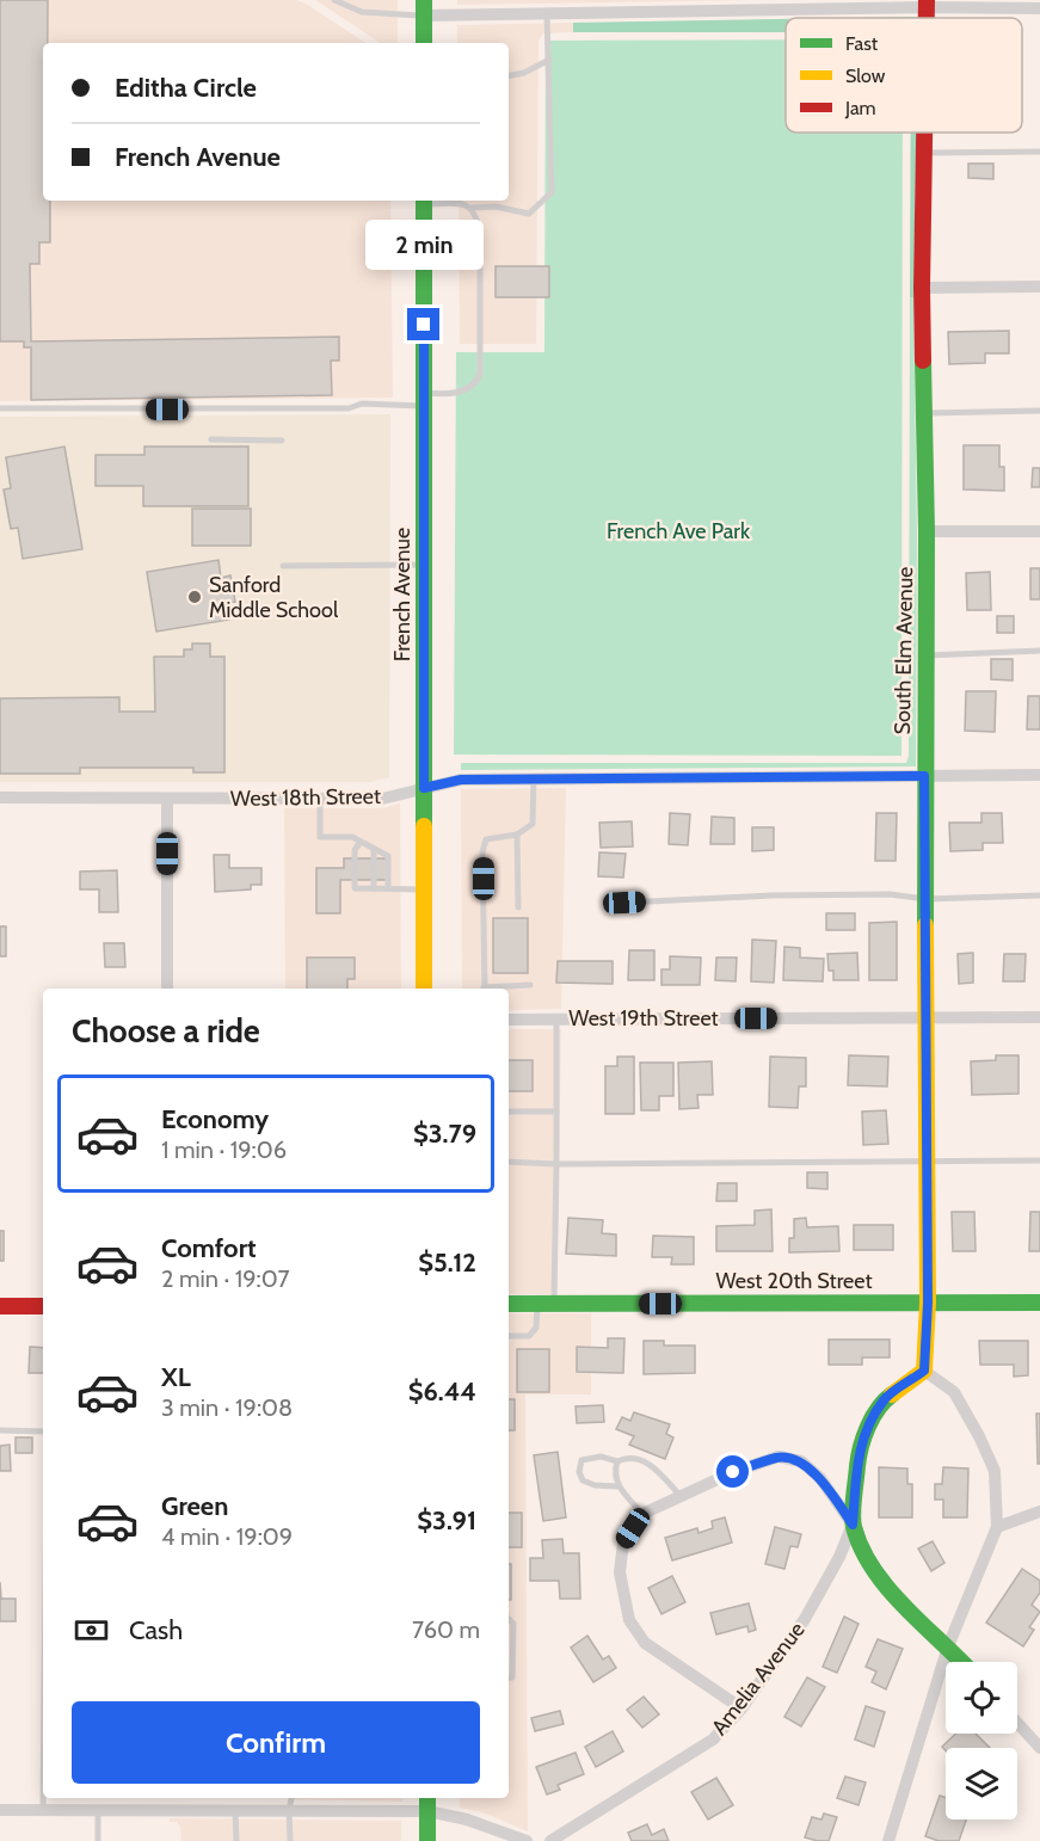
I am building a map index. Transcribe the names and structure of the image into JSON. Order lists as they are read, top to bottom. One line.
{"streets":{"street":["French Avenue","South Elm Avenue","West 18th Street","West 19th Street","West 20th Street","Amelia Avenue"]},"crossings":[["French Avenue","West 18th Street"],["South Elm Avenue","West 18th Street"],["South Elm Avenue","West 19th Street"],["South Elm Avenue","West 20th Street"]],"parks":["French Ave Park"],"places":["Sanford Middle School"],"legend":["Fast","Slow","Jam"],"page":{"banner":["Editha Circle","French Avenue"],"bubble":"2 min","heading":"Choose a ride","list":[{"name":"Economy","note":"1 min · 19:06","value":"$3.79"},{"name":"Comfort","note":"2 min · 19:07","value":"$5.12"},{"name":"XL","note":"3 min · 19:08","value":"$6.44"},{"name":"Green","note":"4 min · 19:09","value":"$3.91"}],"pay":["Cash","760 m"],"buttons":"Confirm"}}
